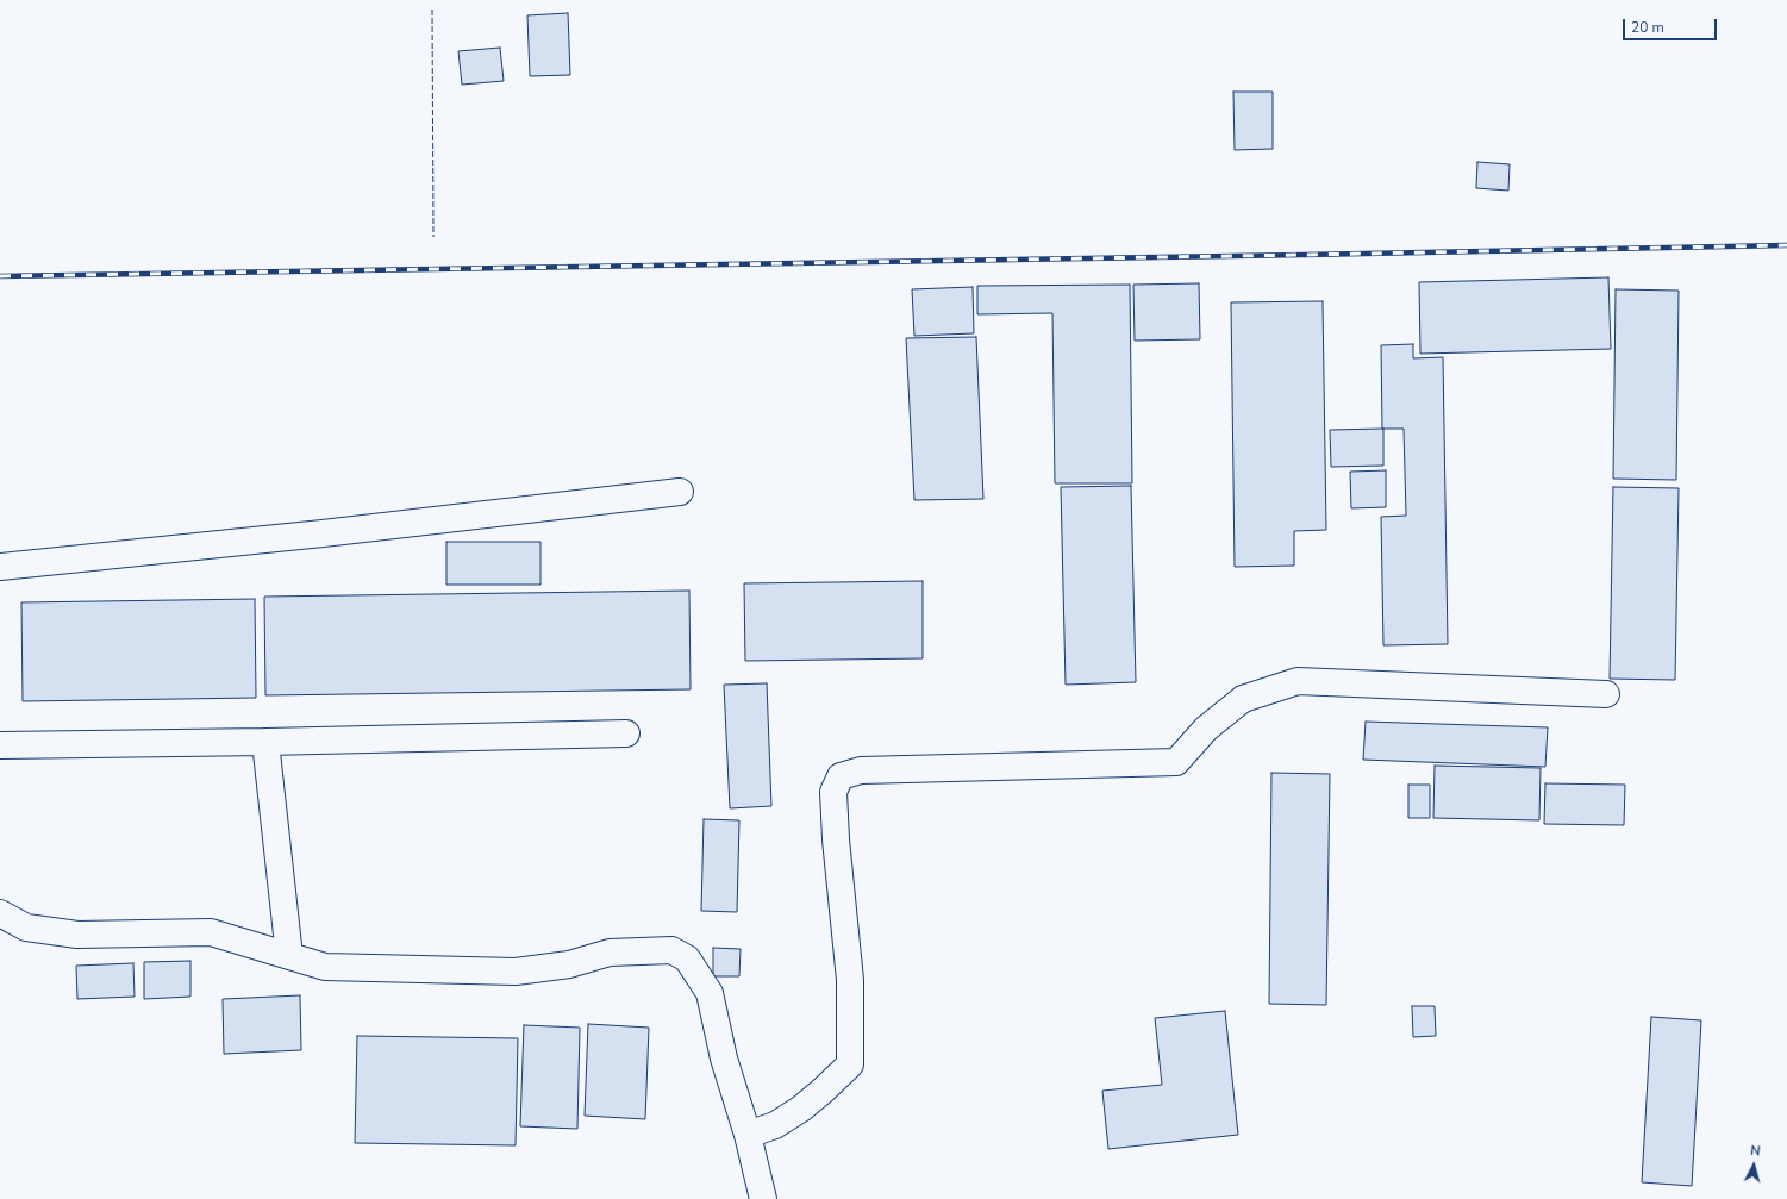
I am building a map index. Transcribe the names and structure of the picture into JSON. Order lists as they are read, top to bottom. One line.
{"scale_bar":"20 m","north":"top"}
